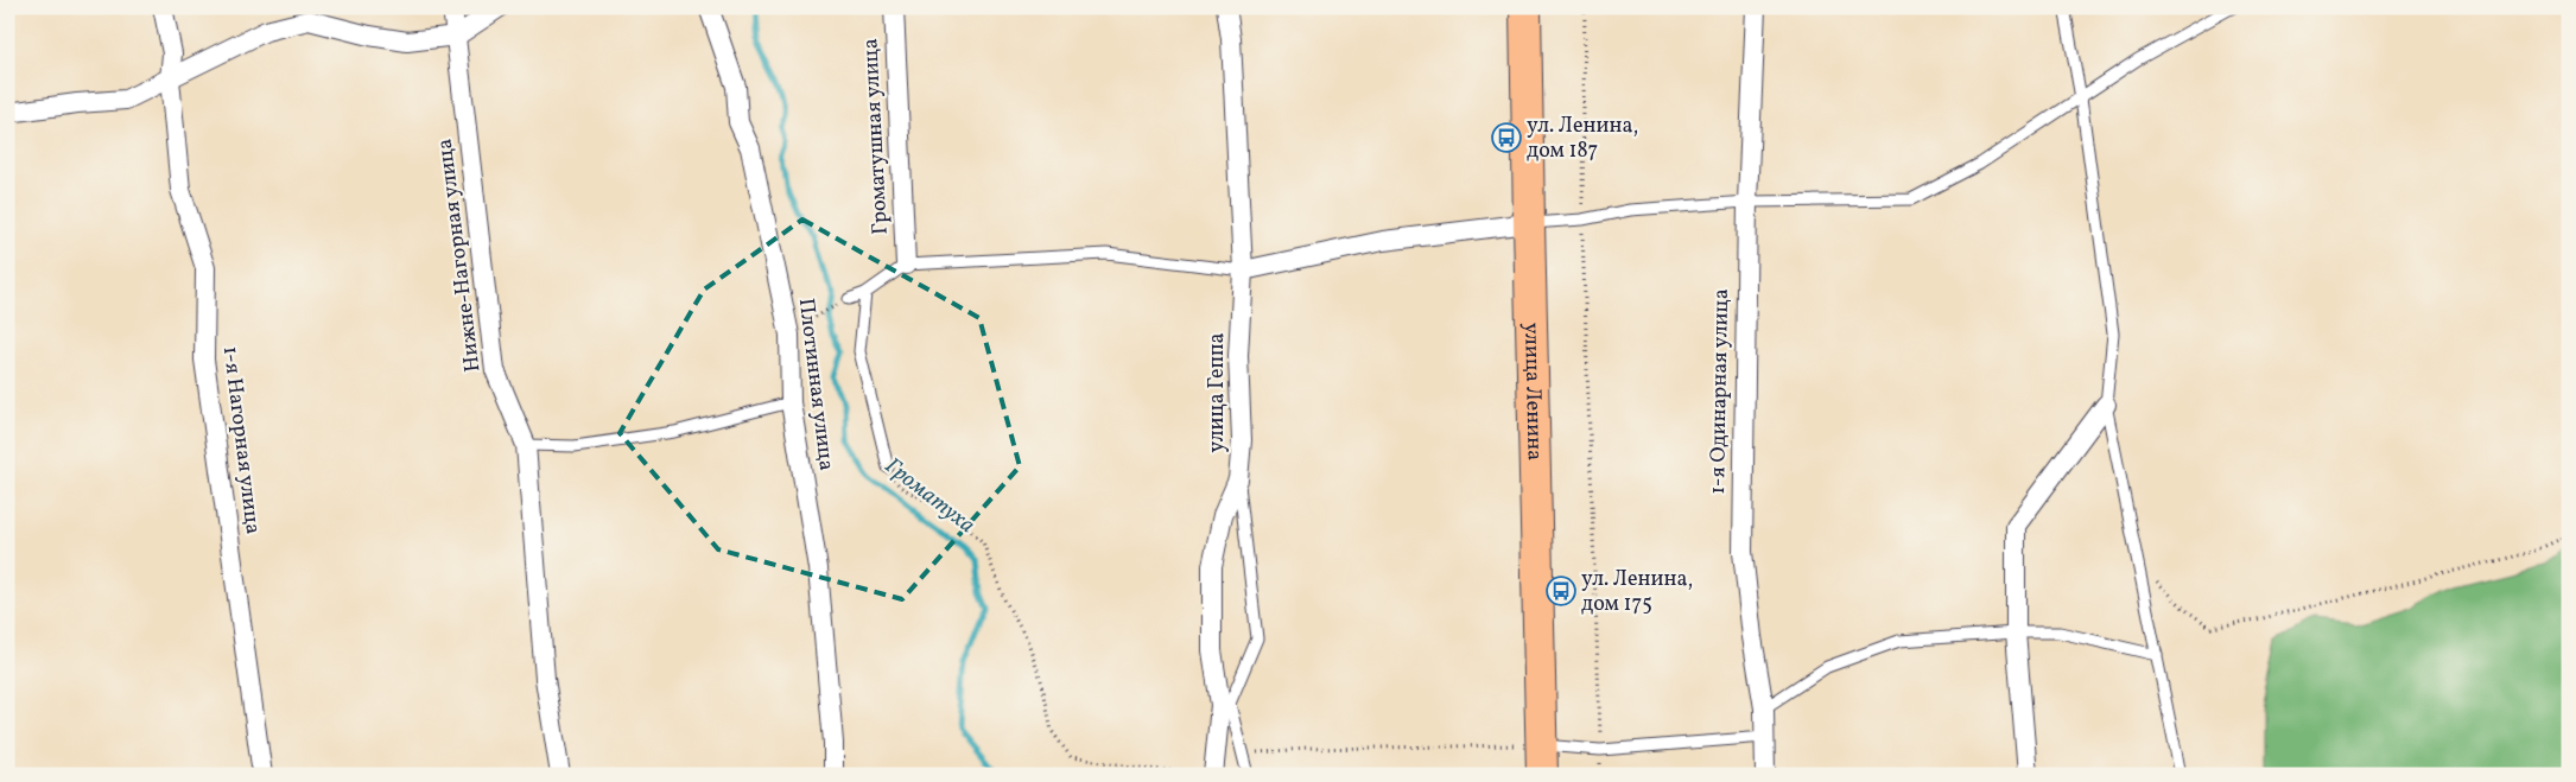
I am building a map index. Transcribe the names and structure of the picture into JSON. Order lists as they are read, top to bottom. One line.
{"streets":{"main road":["улица Ленина"],"street":["Громатушная улица","Нижне-Нагорная улица","Плотинная улица","1-я Одинарная улица","улица Геппа","1-я Нагорная улица"]},"water":["Громатуха"],"places":{"bus stop":["ул. Ленина, дом 187","ул. Ленина, дом 175"]}}
